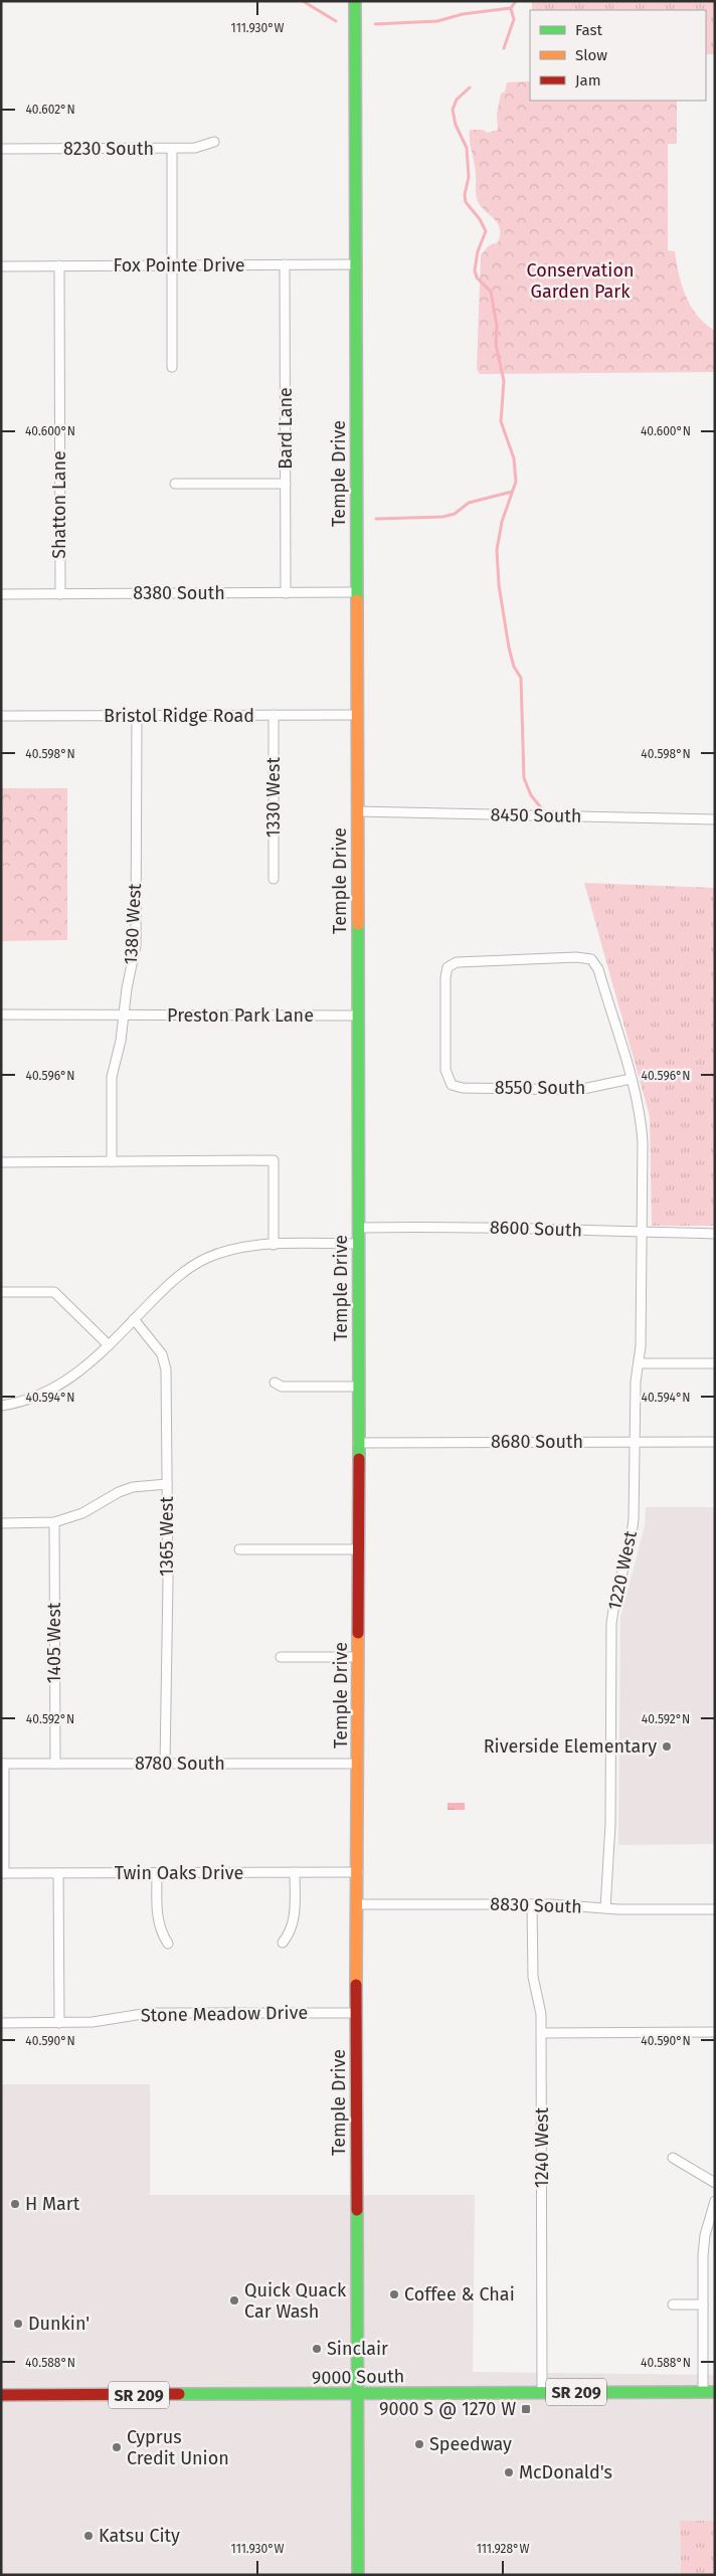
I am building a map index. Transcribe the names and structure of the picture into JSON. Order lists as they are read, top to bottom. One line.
{"streets":{"street":["8230 South","Fox Pointe Drive","Bard Lane","Temple Drive","Shatton Lane","8380 South","Bristol Ridge Road","1330 West","8450 South","1380 West","Preston Park Lane","8550 South","8600 South","8680 South","1365 West","1220 West","1405 West","8780 South","Twin Oaks Drive","8830 South","Stone Meadow Drive","1240 West","9000 South","SR 209"]},"crossings":[["Fox Pointe Drive","Bard Lane"],["Fox Pointe Drive","Temple Drive"],["Fox Pointe Drive","Shatton Lane"],["Bard Lane","8380 South"],["Temple Drive","8380 South"],["Temple Drive","Bristol Ridge Road"],["Temple Drive","8450 South"],["Temple Drive","Preston Park Lane"],["Temple Drive","8600 South"],["Temple Drive","8680 South"],["Temple Drive","8780 South"],["Temple Drive","Twin Oaks Drive"],["Temple Drive","8830 South"],["Temple Drive","Stone Meadow Drive"],["Temple Drive","9000 South"],["Shatton Lane","8380 South"],["Bristol Ridge Road","1330 West"],["Bristol Ridge Road","1380 West"],["1380 West","Preston Park Lane"],["8550 South","1220 West"],["8600 South","1220 West"],["8680 South","1220 West"],["1365 West","8780 South"],["1220 West","8830 South"],["1405 West","8780 South"],["8830 South","1240 West"],["1240 West","9000 South"]],"parks":["Conservation Garden Park"],"places":{"other":["Riverside Elementary","H Mart","Coffee & Chai","Quick Quack Car Wash","Dunkin'","Sinclair","Speedway","Cyprus Credit Union","McDonald's","Katsu City"],"transit":["9000 S @ 1270 W"]},"legend":["Fast","Slow","Jam"],"coordinates":["111.930°W","40.602°N","40.600°N","40.598°N","40.596°N","40.594°N","40.592°N","40.590°N","40.588°N","111.928°W"]}
